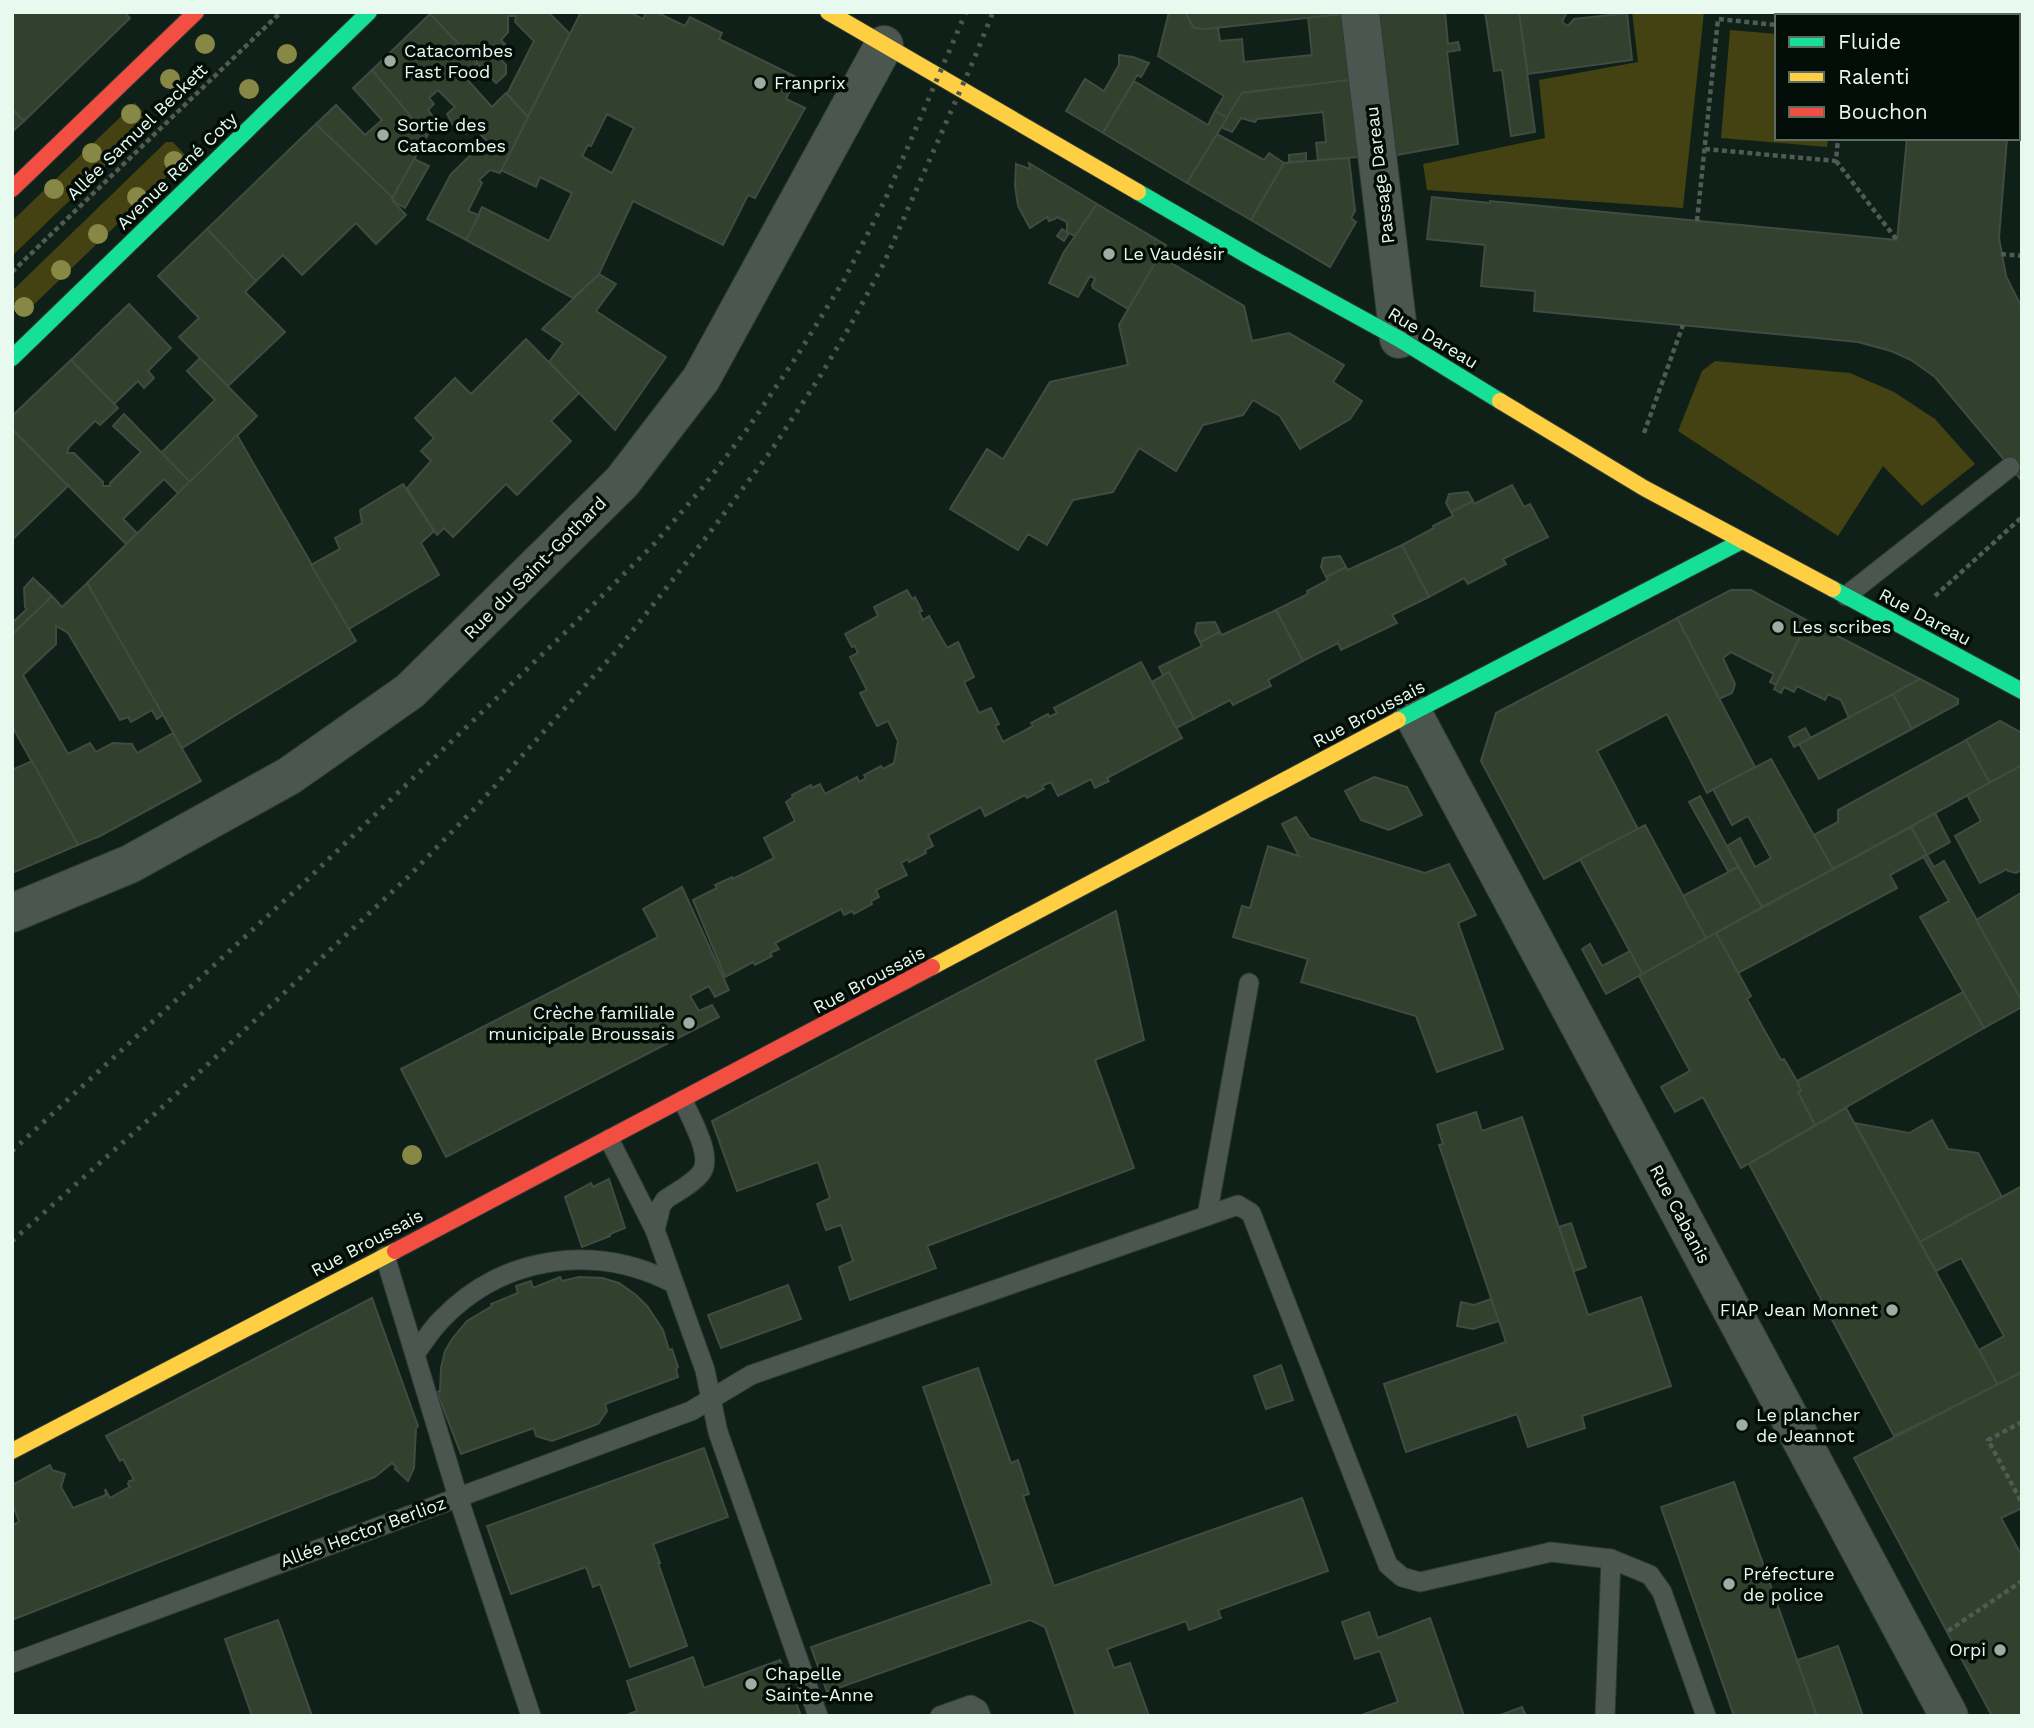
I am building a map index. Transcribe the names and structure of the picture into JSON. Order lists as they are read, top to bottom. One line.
{"streets":{"street":["Avenue René Coty","Passage Dareau","Rue Dareau","Rue du Saint-Gothard","Rue Broussais","Rue Cabanis"],"lane":["Allée Hector Berlioz"],"path":["Allée Samuel Beckett"]},"crossings":[["Passage Dareau","Rue Dareau"],["Rue Dareau","Rue du Saint-Gothard"],["Rue Dareau","Rue Broussais"],["Rue Broussais","Rue Cabanis"]],"places":["Catacombes Fast Food","Franprix","Sortie des Catacombes","Le Vaudésir","Les scribes","Crèche familiale municipale Broussais","FIAP Jean Monnet","Le plancher de Jeannot","Préfecture de police","Orpi","Chapelle Sainte-Anne"],"legend":["Fluide","Ralenti","Bouchon"]}
